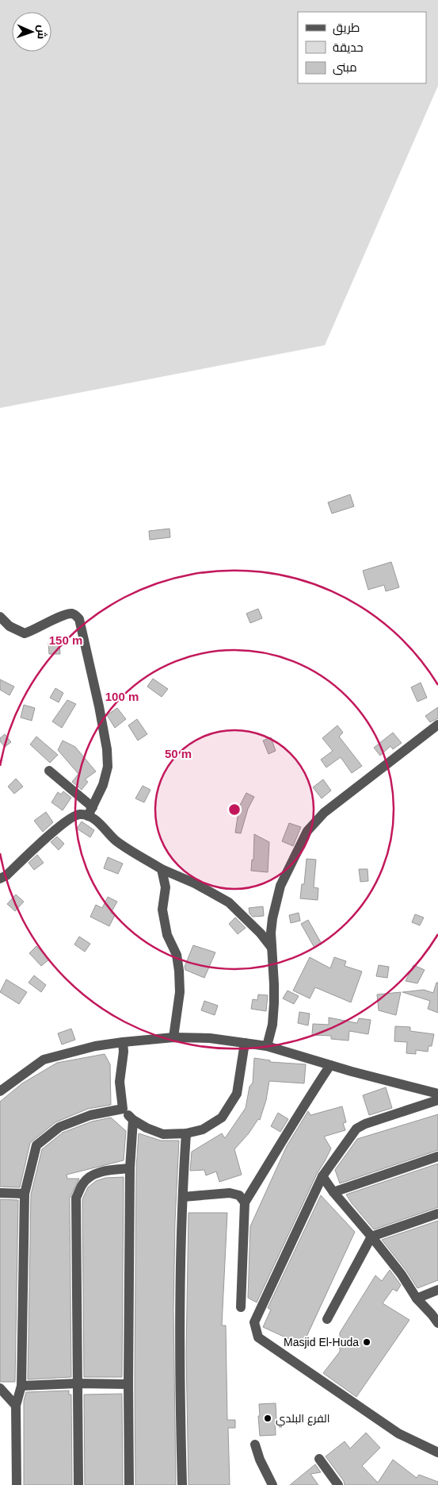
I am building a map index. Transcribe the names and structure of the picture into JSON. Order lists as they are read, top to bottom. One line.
{"places":["Masjid El-Huda","الفرع البلدي"],"legend":["طريق","حديقة","مبنى"],"north":"right","rings":["150 m","100 m","50 m"]}
